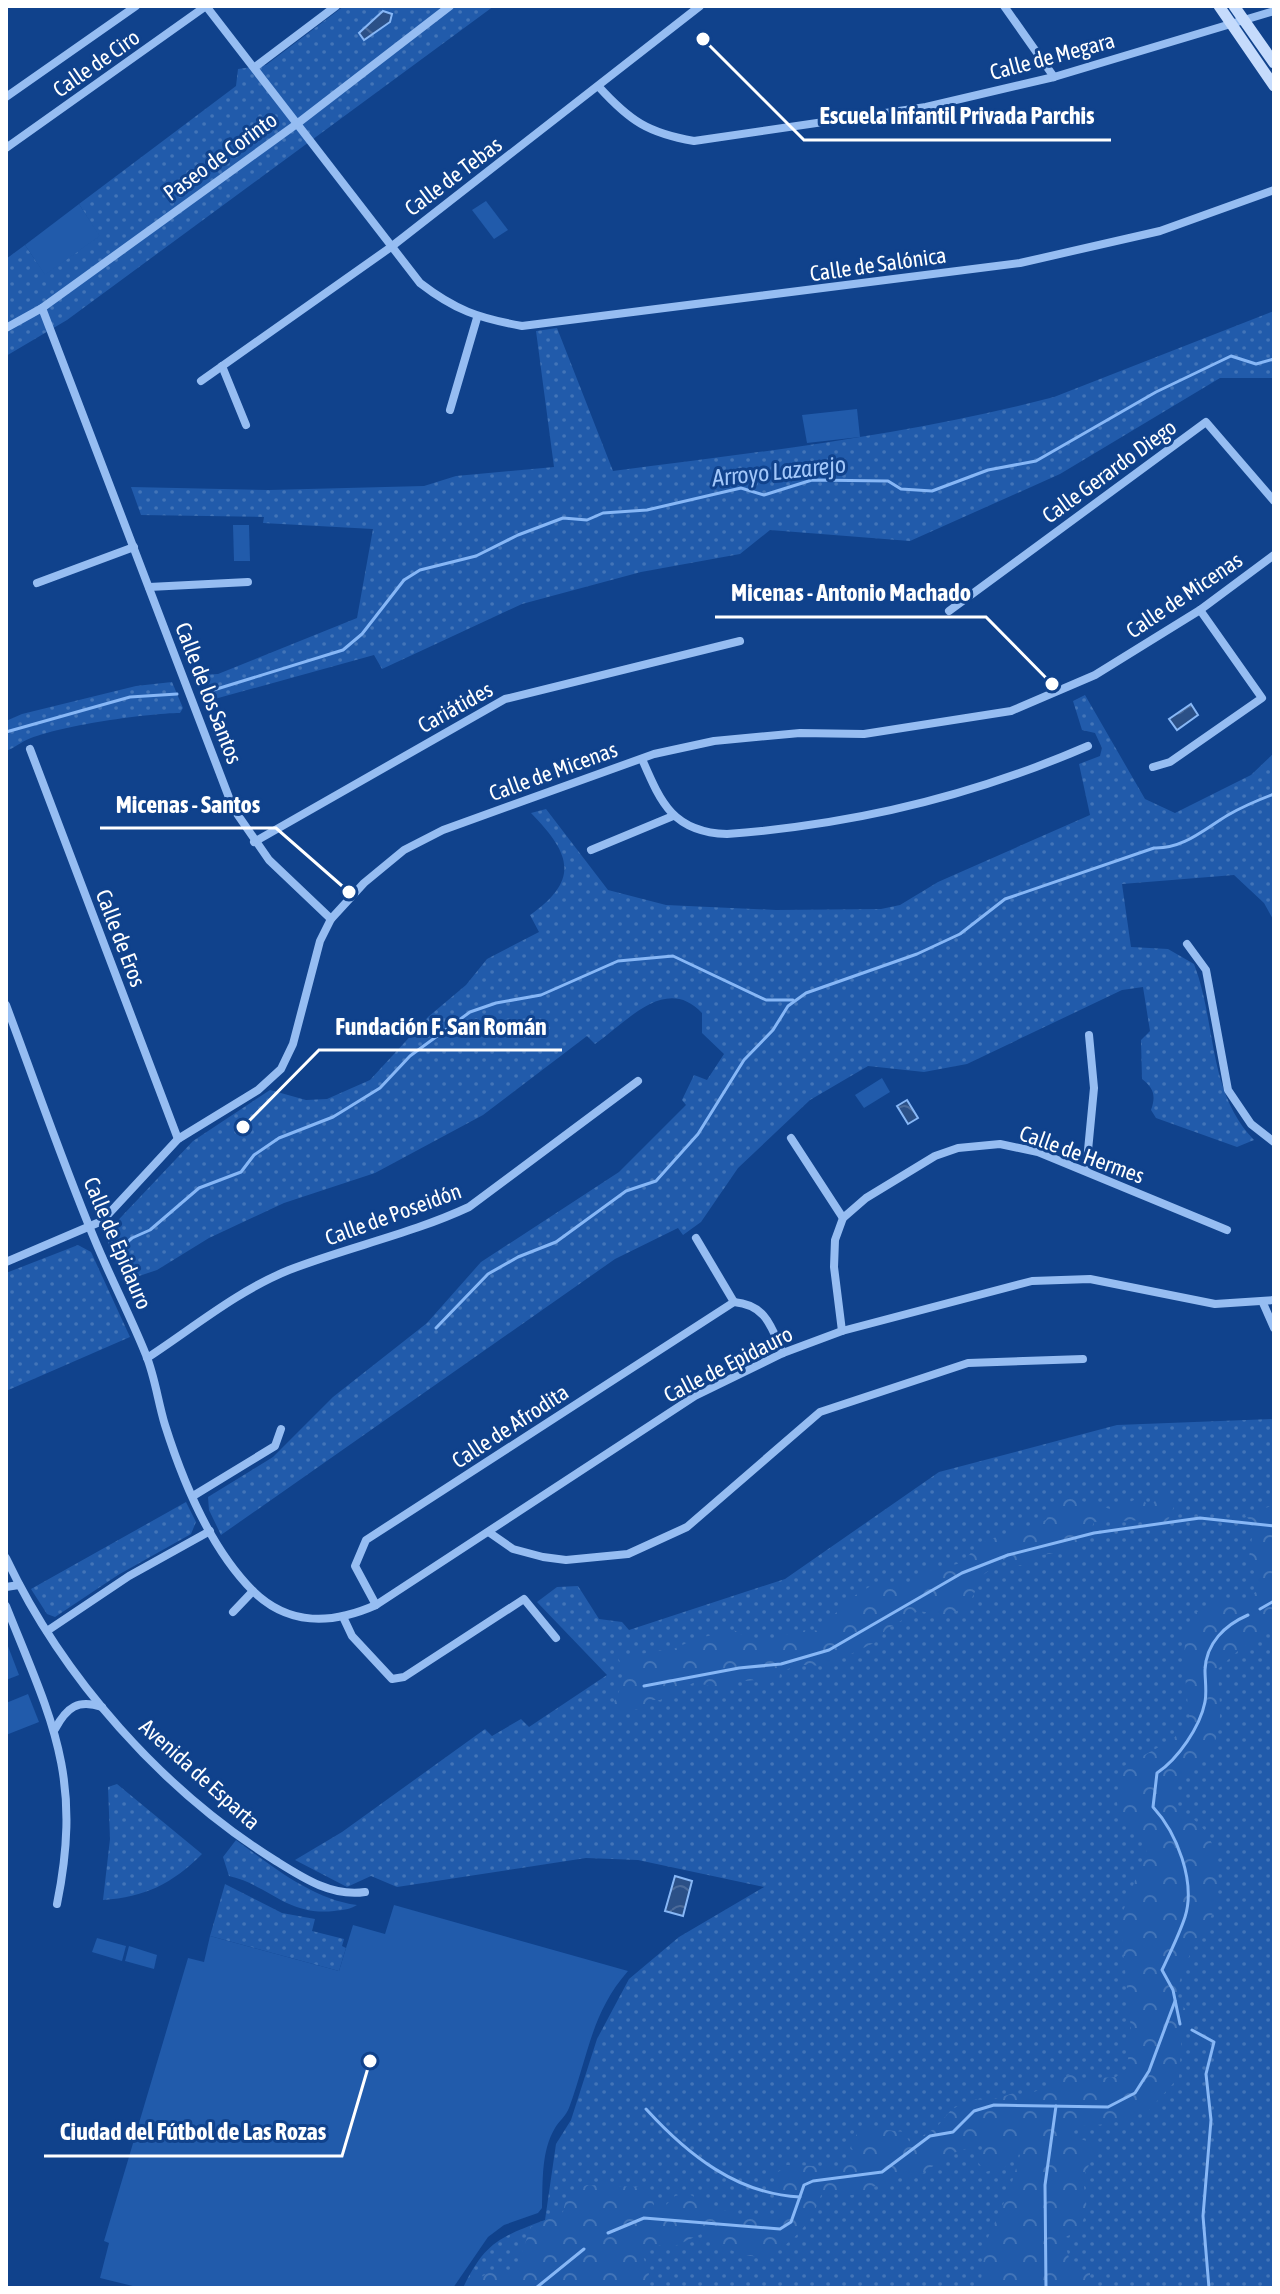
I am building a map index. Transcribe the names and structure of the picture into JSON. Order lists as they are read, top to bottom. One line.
{"streets":{"street":["Calle de Megara","Calle de Ciro","Paseo de Corinto","Calle de Tebas","Calle de Salónica","Calle Gerardo Diego","Calle de Micenas","Calle de los Santos","Cariátides","Calle de Eros","Calle de Hermes","Calle de Poseidón","Calle de Epidauro","Calle de Afrodita","Avenida de Esparta"]},"crossings":[["Calle de Megara","Calle de Tebas"],["Calle de Ciro","Calle de Salónica"],["Paseo de Corinto","Calle de Salónica"],["Paseo de Corinto","Calle de los Santos"],["Calle de Tebas","Calle de Salónica"],["Calle de Micenas","Calle de los Santos"],["Calle de Micenas","Calle de Eros"],["Calle de Micenas","Calle de Epidauro"],["Calle de los Santos","Cariátides"],["Calle de Poseidón","Calle de Epidauro"],["Calle de Epidauro","Calle de Afrodita"]],"water":["Arroyo Lazarejo"],"places":["Escuela Infantil Privada Parchis","Micenas - Antonio Machado","Micenas - Santos","Fundación F. San Román","Ciudad del Fútbol de Las Rozas"]}
